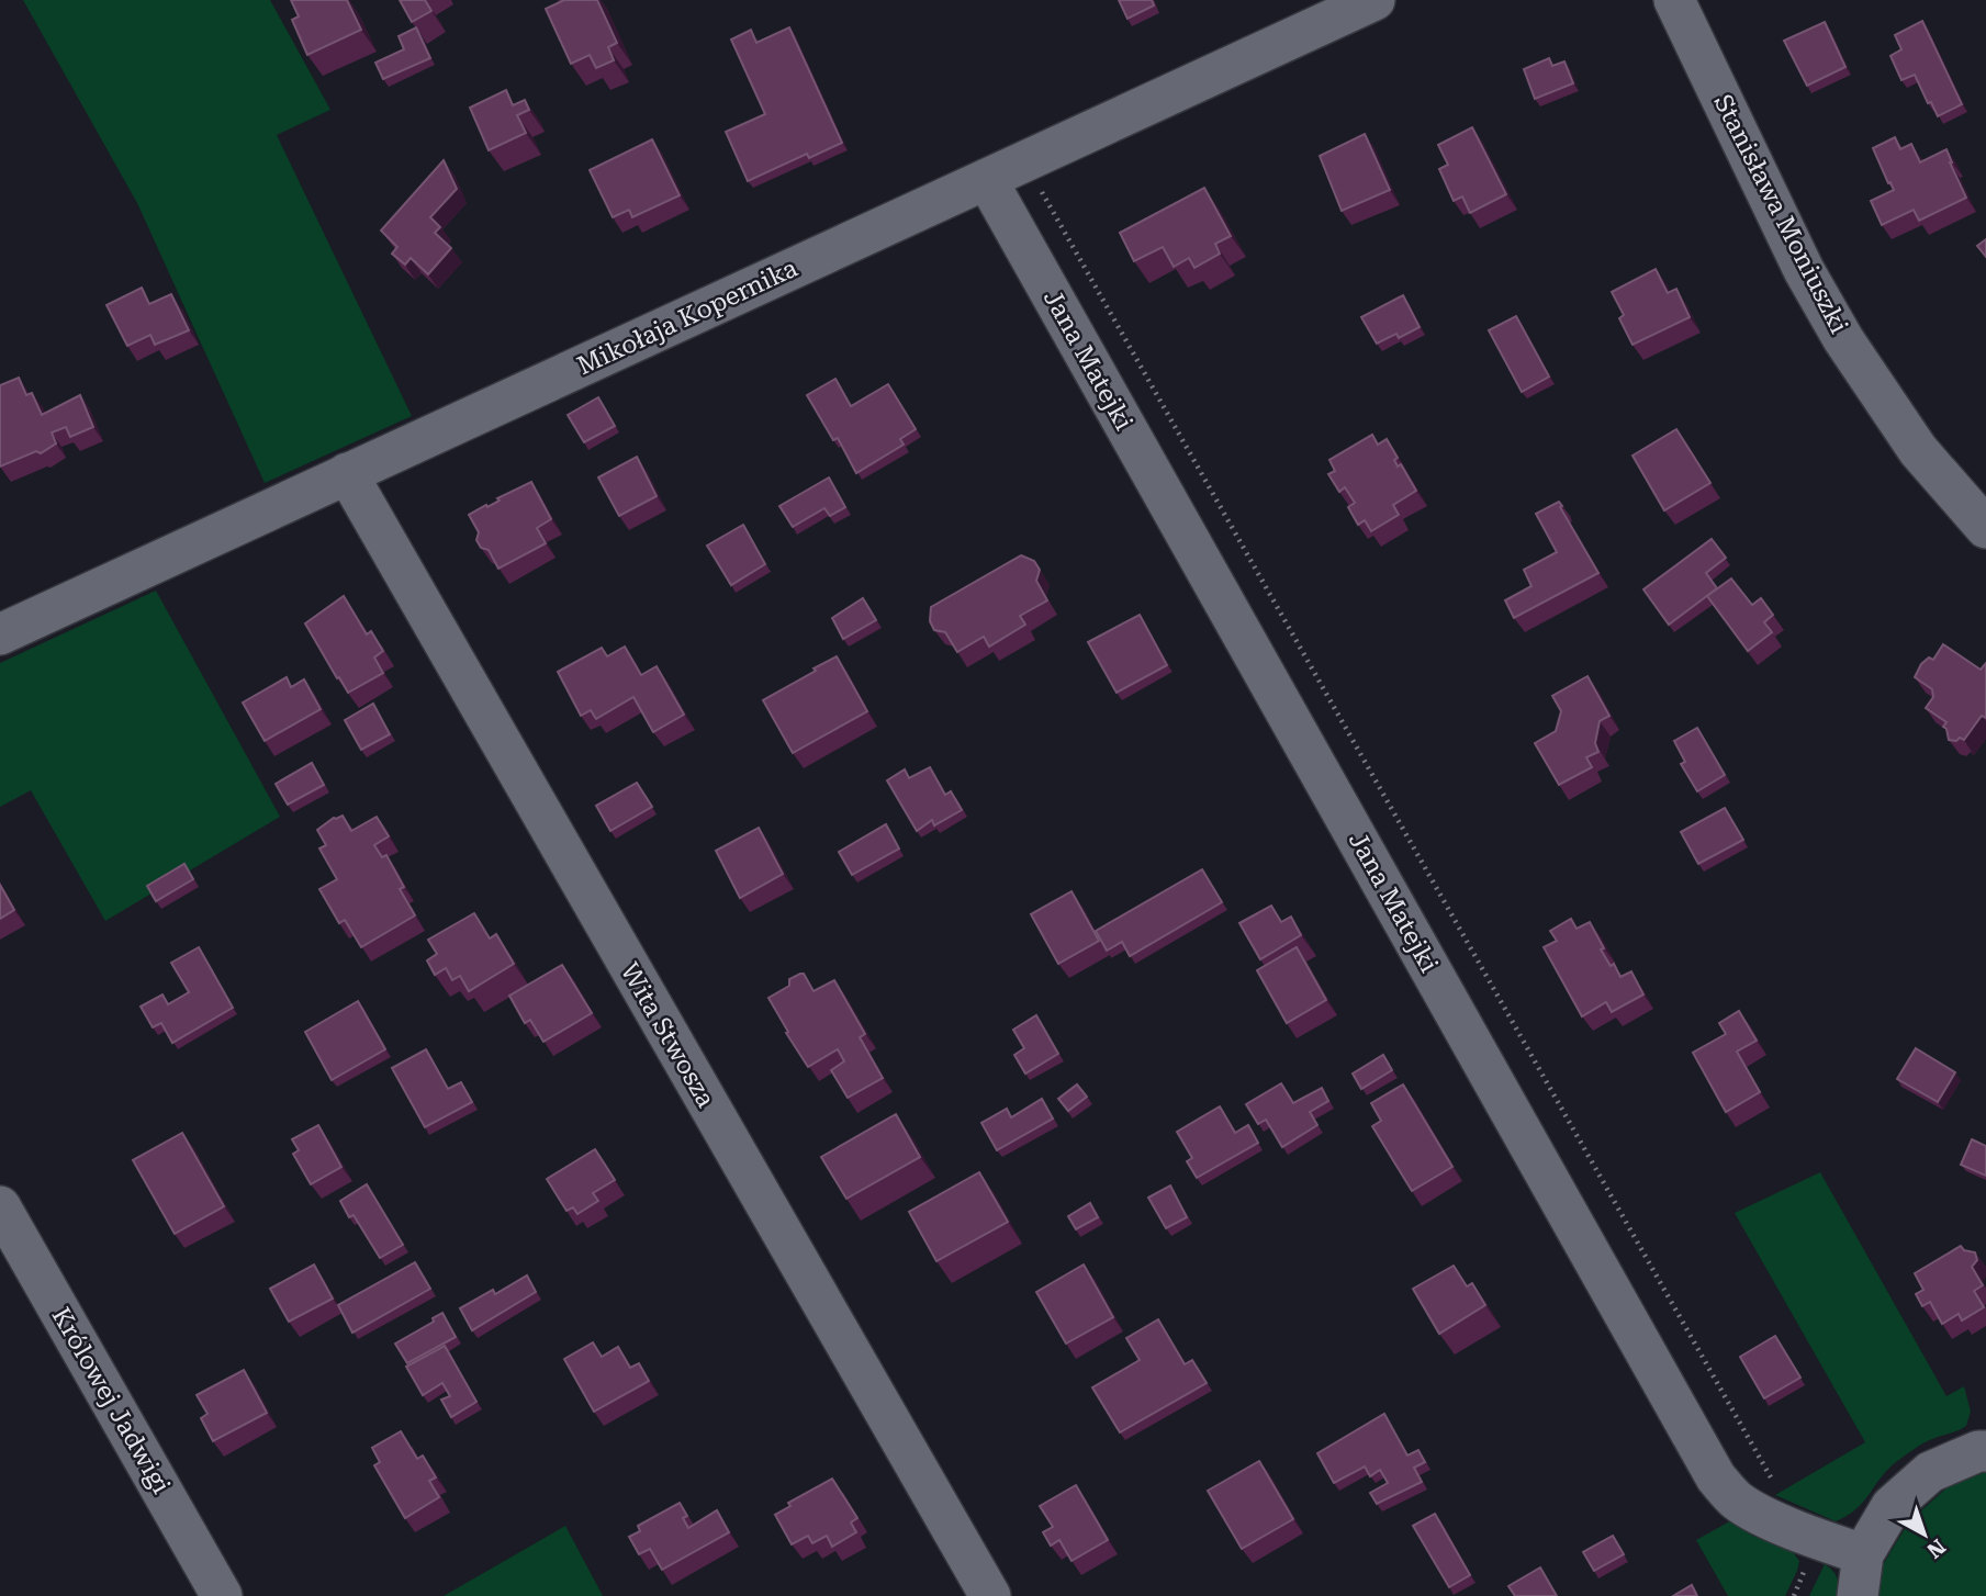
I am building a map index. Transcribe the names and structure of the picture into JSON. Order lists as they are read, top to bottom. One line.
{"streets":{"street":["Stanisława Moniuszki","Mikołaja Kopernika","Jana Matejki","Wita Stwosza","Królowej Jadwigi"]},"crossings":[["Mikołaja Kopernika","Jana Matejki"],["Mikołaja Kopernika","Wita Stwosza"]],"north":"bottom right"}
